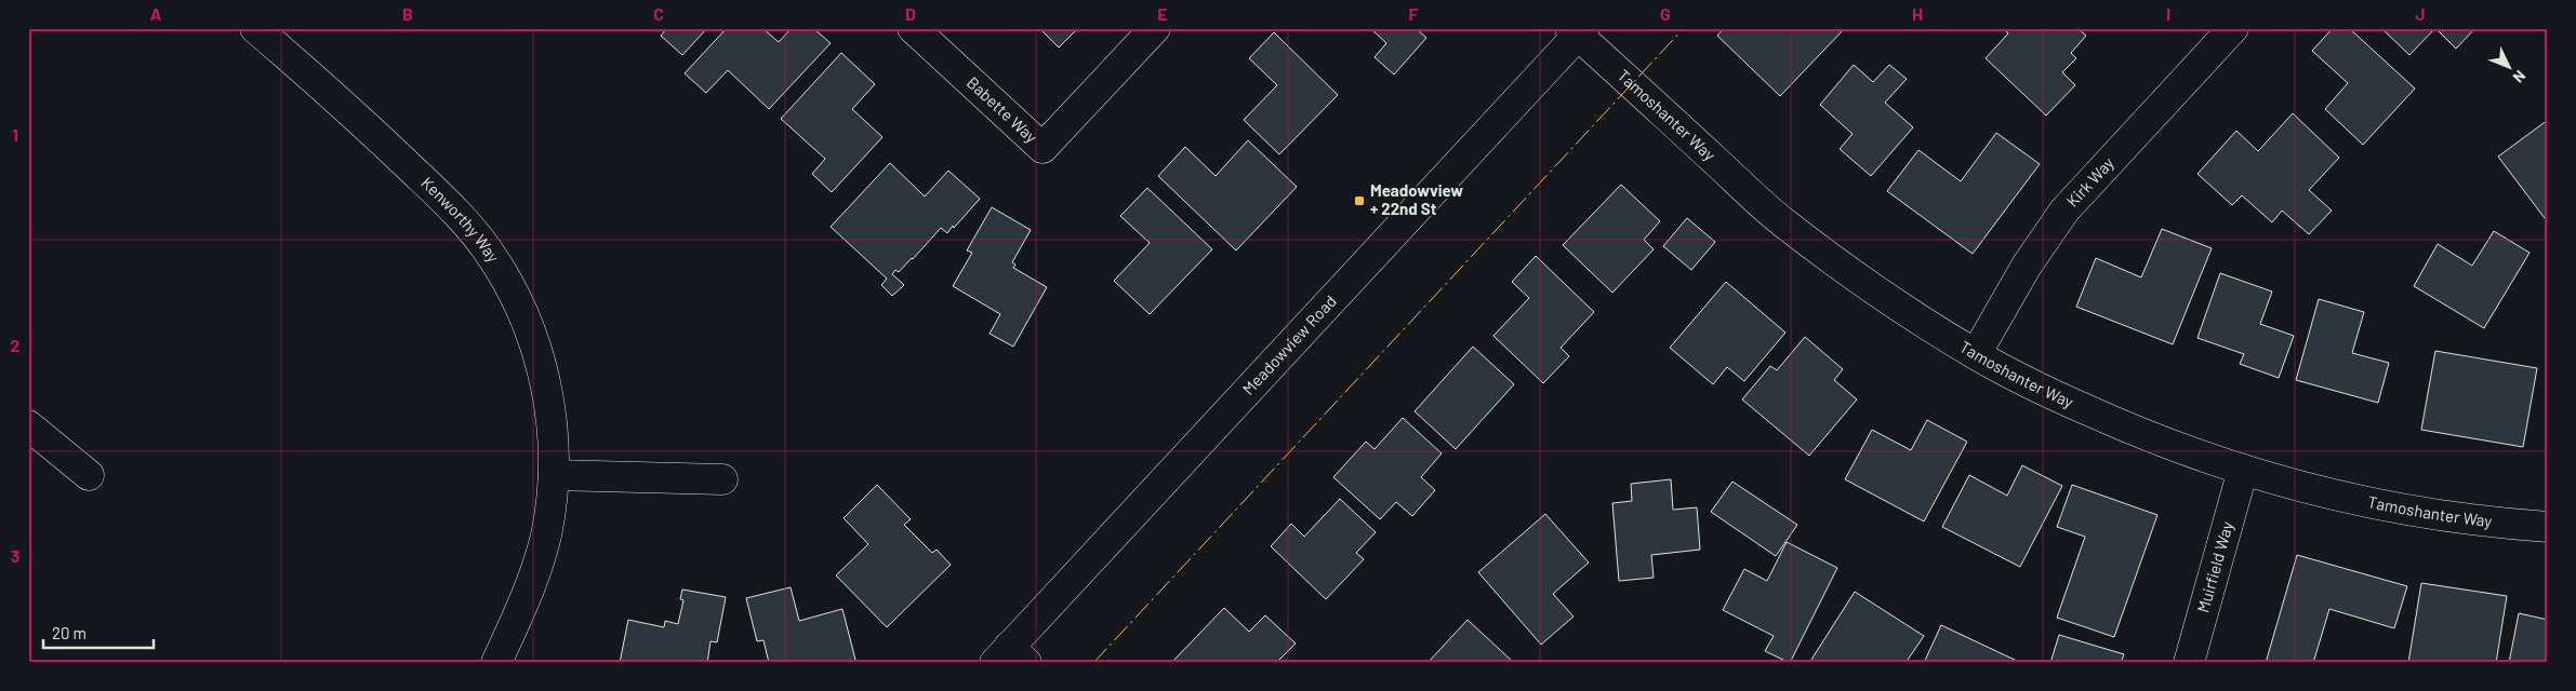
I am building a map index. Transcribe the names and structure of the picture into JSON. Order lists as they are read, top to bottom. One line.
{"streets":{"street":["Babette Way","Tamoshanter Way","Kirk Way","Kenworthy Way","Meadowview Road","Muirfield Way"]},"crossings":[["Tamoshanter Way","Kirk Way"],["Tamoshanter Way","Meadowview Road"],["Tamoshanter Way","Muirfield Way"]],"places":{"transit":["Meadowview + 22nd St"]},"scale_bar":"20 m","north":"bottom right","grid":{"columns":["A","B","C","D","E","F","G","H","I","J"],"rows":["1","2","3"]}}
